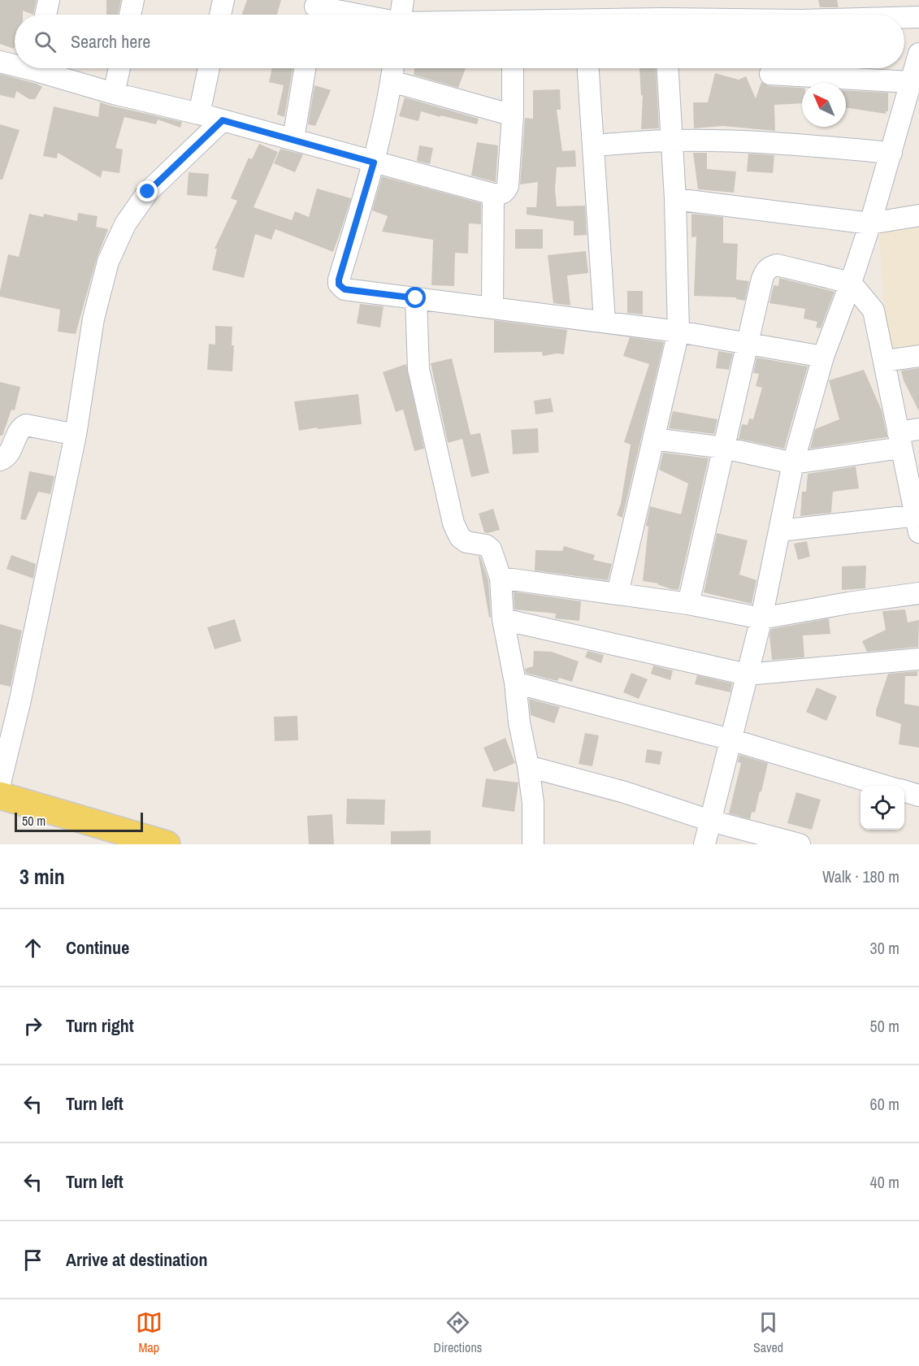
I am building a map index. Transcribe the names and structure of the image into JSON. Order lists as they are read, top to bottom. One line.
{"scale_bar":"50 m","north":"top left","page":{"search":"Search here","scale":"50 m","heading":["3 min","Walk · 180 m"],"list":[["Continue","30 m"],["Turn right","50 m"],["Turn left","60 m"],["Turn left","40 m"],"Arrive at destination"],"nav":["Map","Directions","Saved"]}}
